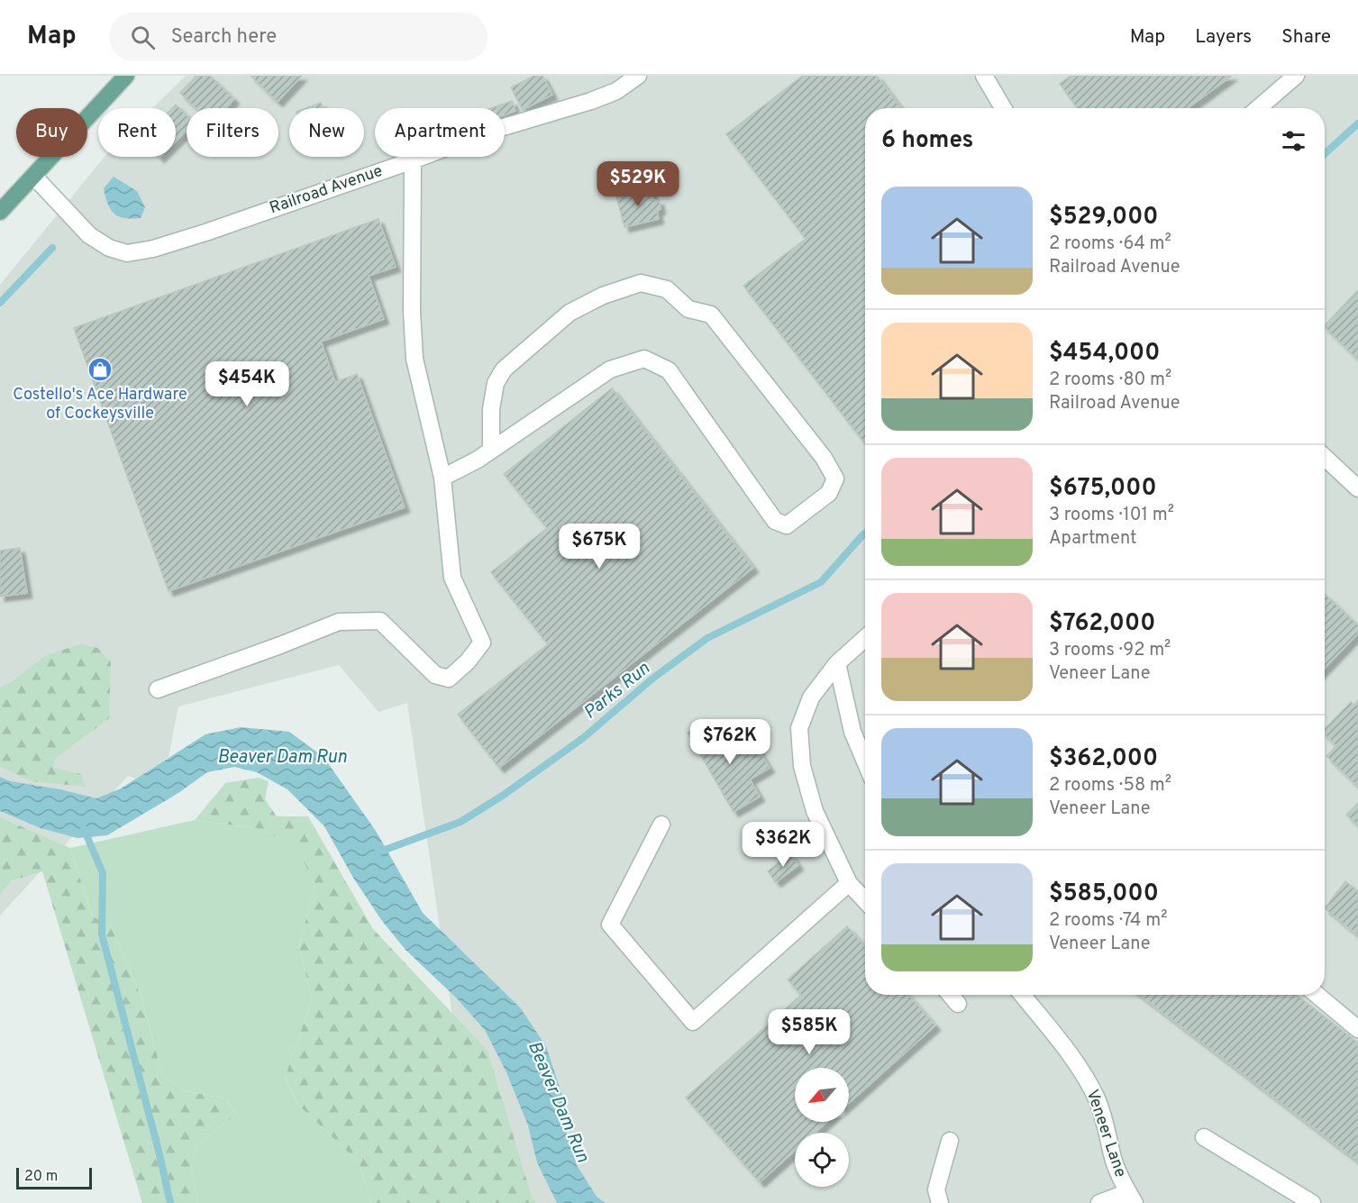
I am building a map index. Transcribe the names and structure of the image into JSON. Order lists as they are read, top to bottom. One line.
{"streets":{"street":["Railroad Avenue","Veneer Lane"]},"water":["Parks Run","Beaver Dam Run"],"places":{"shop":["Costello's Ace Hardware of Cockeysville"]},"scale_bar":"20 m","north":"bottom left","page":{"header":"Map","search":"Search here","nav":["Map","Layers","Share"],"chip":["Buy","Rent","Filters","New","Apartment"],"heading":"6 homes","price":["$529K","$454K","$675K","$762K","$362K","$585K"],"list":[{"name":"$529,000","note":"2 rooms · 64 m² · Railroad Avenue"},{"name":"$454,000","note":"2 rooms · 80 m² · Railroad Avenue"},{"name":"$675,000","note":"3 rooms · 101 m² · Apartment"},{"name":"$762,000","note":"3 rooms · 92 m² · Veneer Lane"},{"name":"$362,000","note":"2 rooms · 58 m² · Veneer Lane"},{"name":"$585,000","note":"2 rooms · 74 m² · Veneer Lane"}],"scale":"20 m"}}
